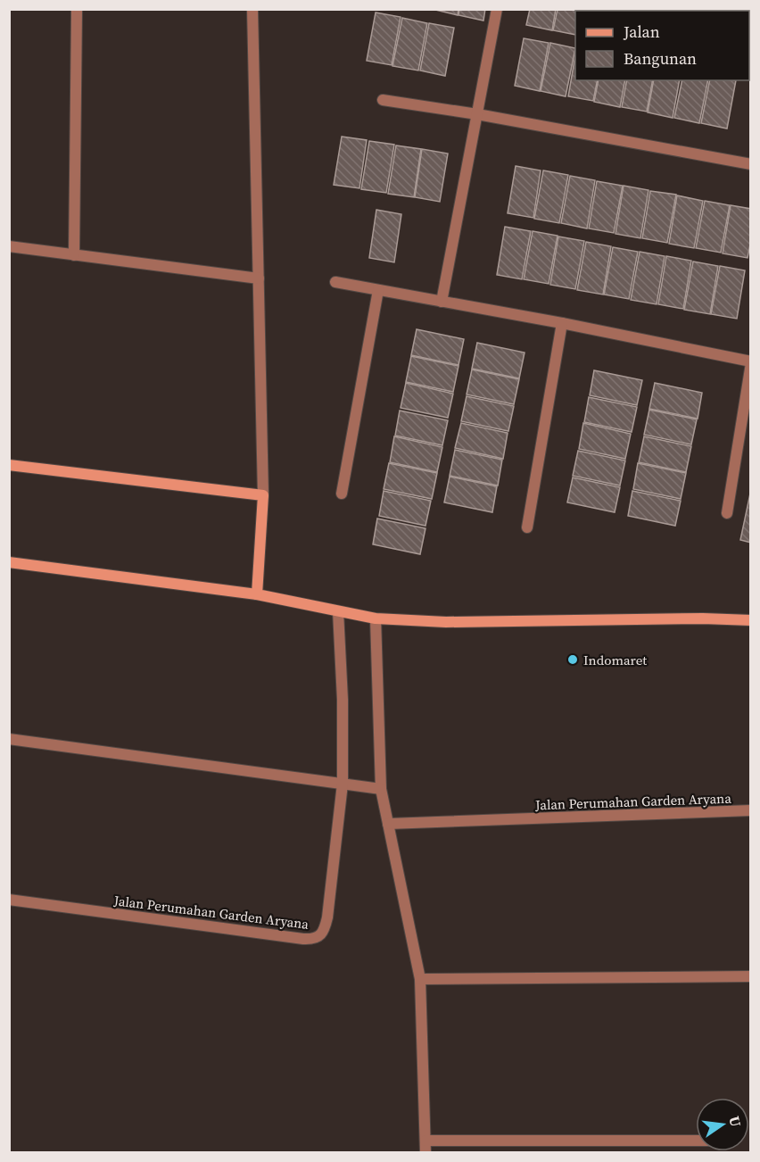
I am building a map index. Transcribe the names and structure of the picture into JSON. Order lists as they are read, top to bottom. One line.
{"streets":{"street":["Jalan Perumahan Garden Aryana"]},"places":["Indomaret"],"legend":["Jalan","Bangunan"],"north":"right"}
